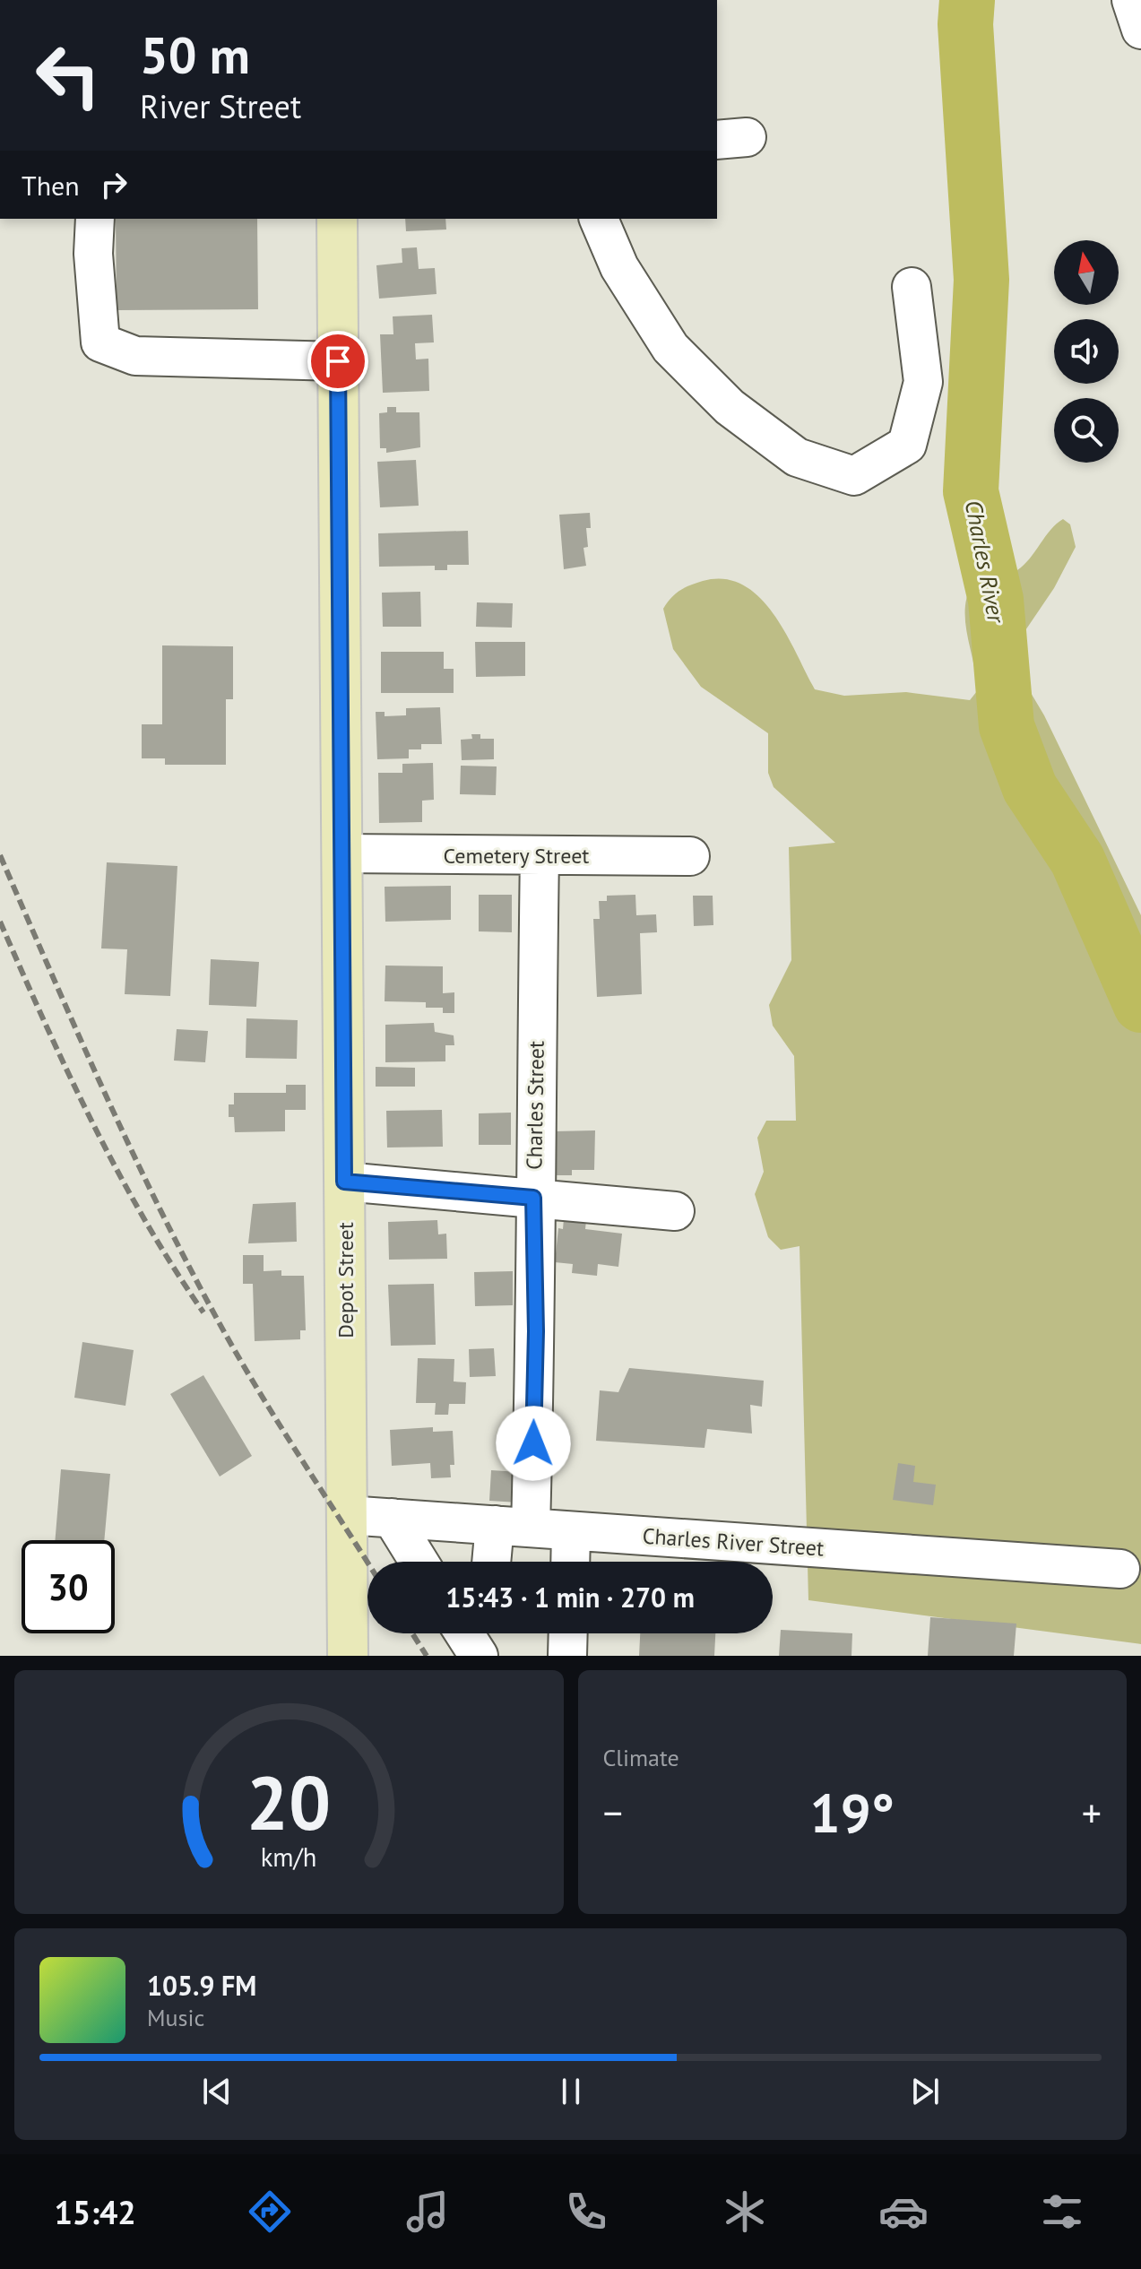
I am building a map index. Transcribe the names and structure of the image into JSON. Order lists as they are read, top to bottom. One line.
{"streets":{"main road":["Depot Street"],"street":["Cemetery Street","Charles Street","Charles River Street"]},"crossings":[["Cemetery Street","Charles Street"],["Cemetery Street","Depot Street"],["Charles Street","Charles River Street"],["Depot Street","Charles River Street"]],"water":["Charles River"],"north":"top","page":{"turn":["50 m","River Street"],"then":"Then","limit":"30","trip":"15:43 · 1 min · 270 m","tile":"Climate","heat":["−","19°","+"],"song":["105.9 FM","Music"],"tabs":"15:42","gauge":["20","km/h"]}}
